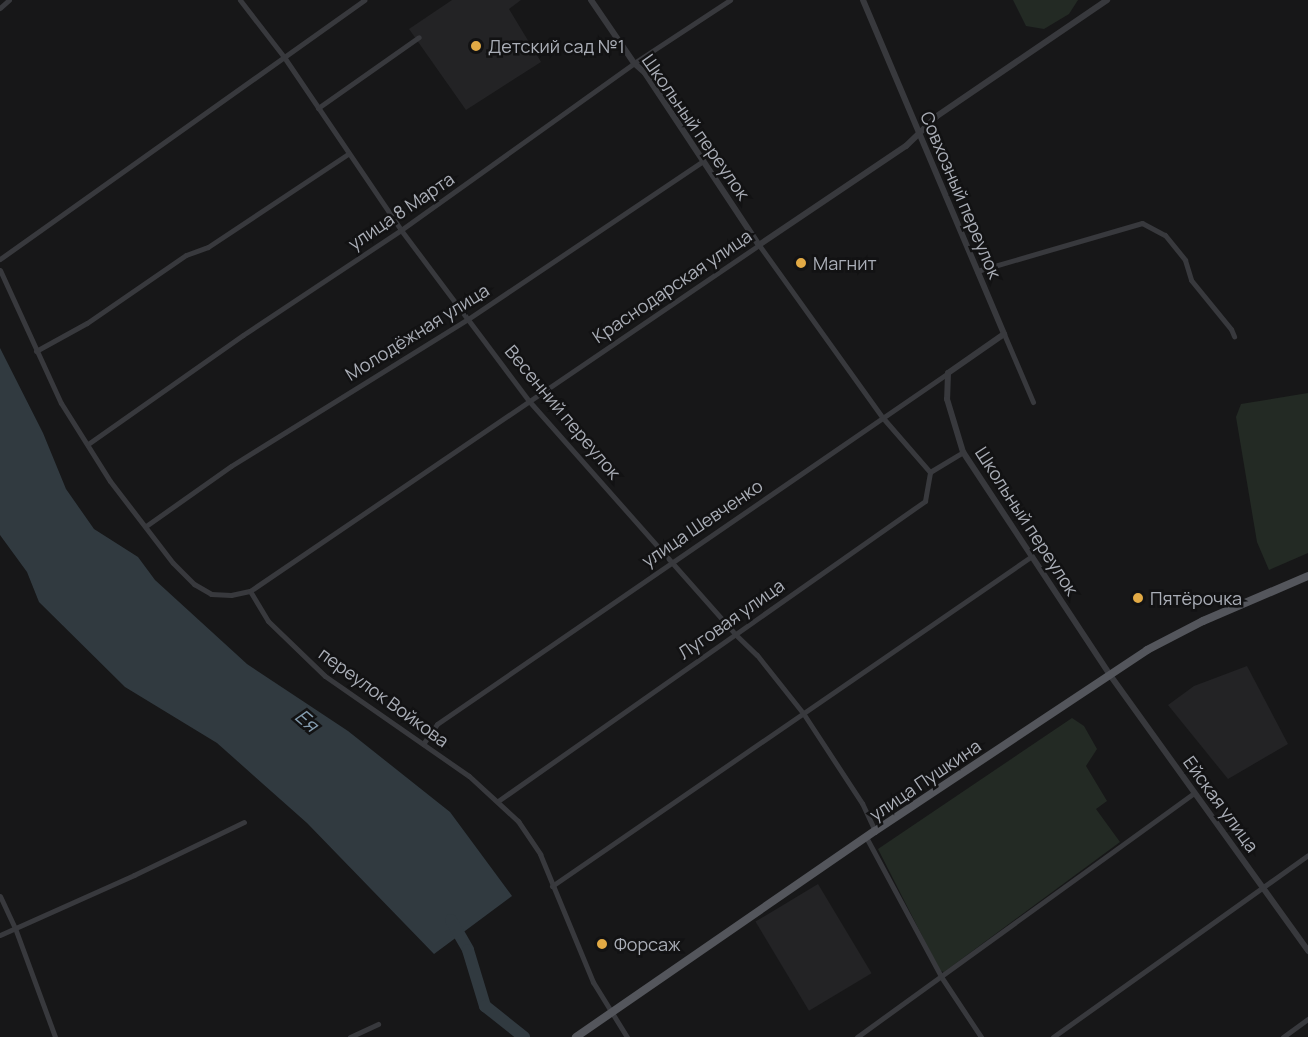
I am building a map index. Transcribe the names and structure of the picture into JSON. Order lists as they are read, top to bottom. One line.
{"streets":{"main road":["улица Пушкина"],"street":["Школьный переулок","Совхозный переулок","улица 8 Марта","Краснодарская улица","Молодёжная улица","Весенний переулок","улица Шевченко","Луговая улица","переулок Войкова","Ейская улица"]},"crossings":[["Школьный переулок","улица 8 Марта"],["Школьный переулок","Краснодарская улица"],["Школьный переулок","Молодёжная улица"],["Школьный переулок","улица Шевченко"],["Школьный переулок","Луговая улица"],["Школьный переулок","улица Пушкина"],["Школьный переулок","Ейская улица"],["Совхозный переулок","Краснодарская улица"],["Совхозный переулок","улица Шевченко"],["улица 8 Марта","Весенний переулок"],["Краснодарская улица","Весенний переулок"],["Краснодарская улица","переулок Войкова"],["Молодёжная улица","Весенний переулок"],["Весенний переулок","улица Шевченко"],["Весенний переулок","Луговая улица"],["Весенний переулок","улица Пушкина"],["улица Шевченко","переулок Войкова"],["Луговая улица","переулок Войкова"],["переулок Войкова","улица Пушкина"],["улица Пушкина","Ейская улица"]],"water":["Ея"],"places":["Детский сад №1","Магнит","Пятёрочка","Форсаж"]}
